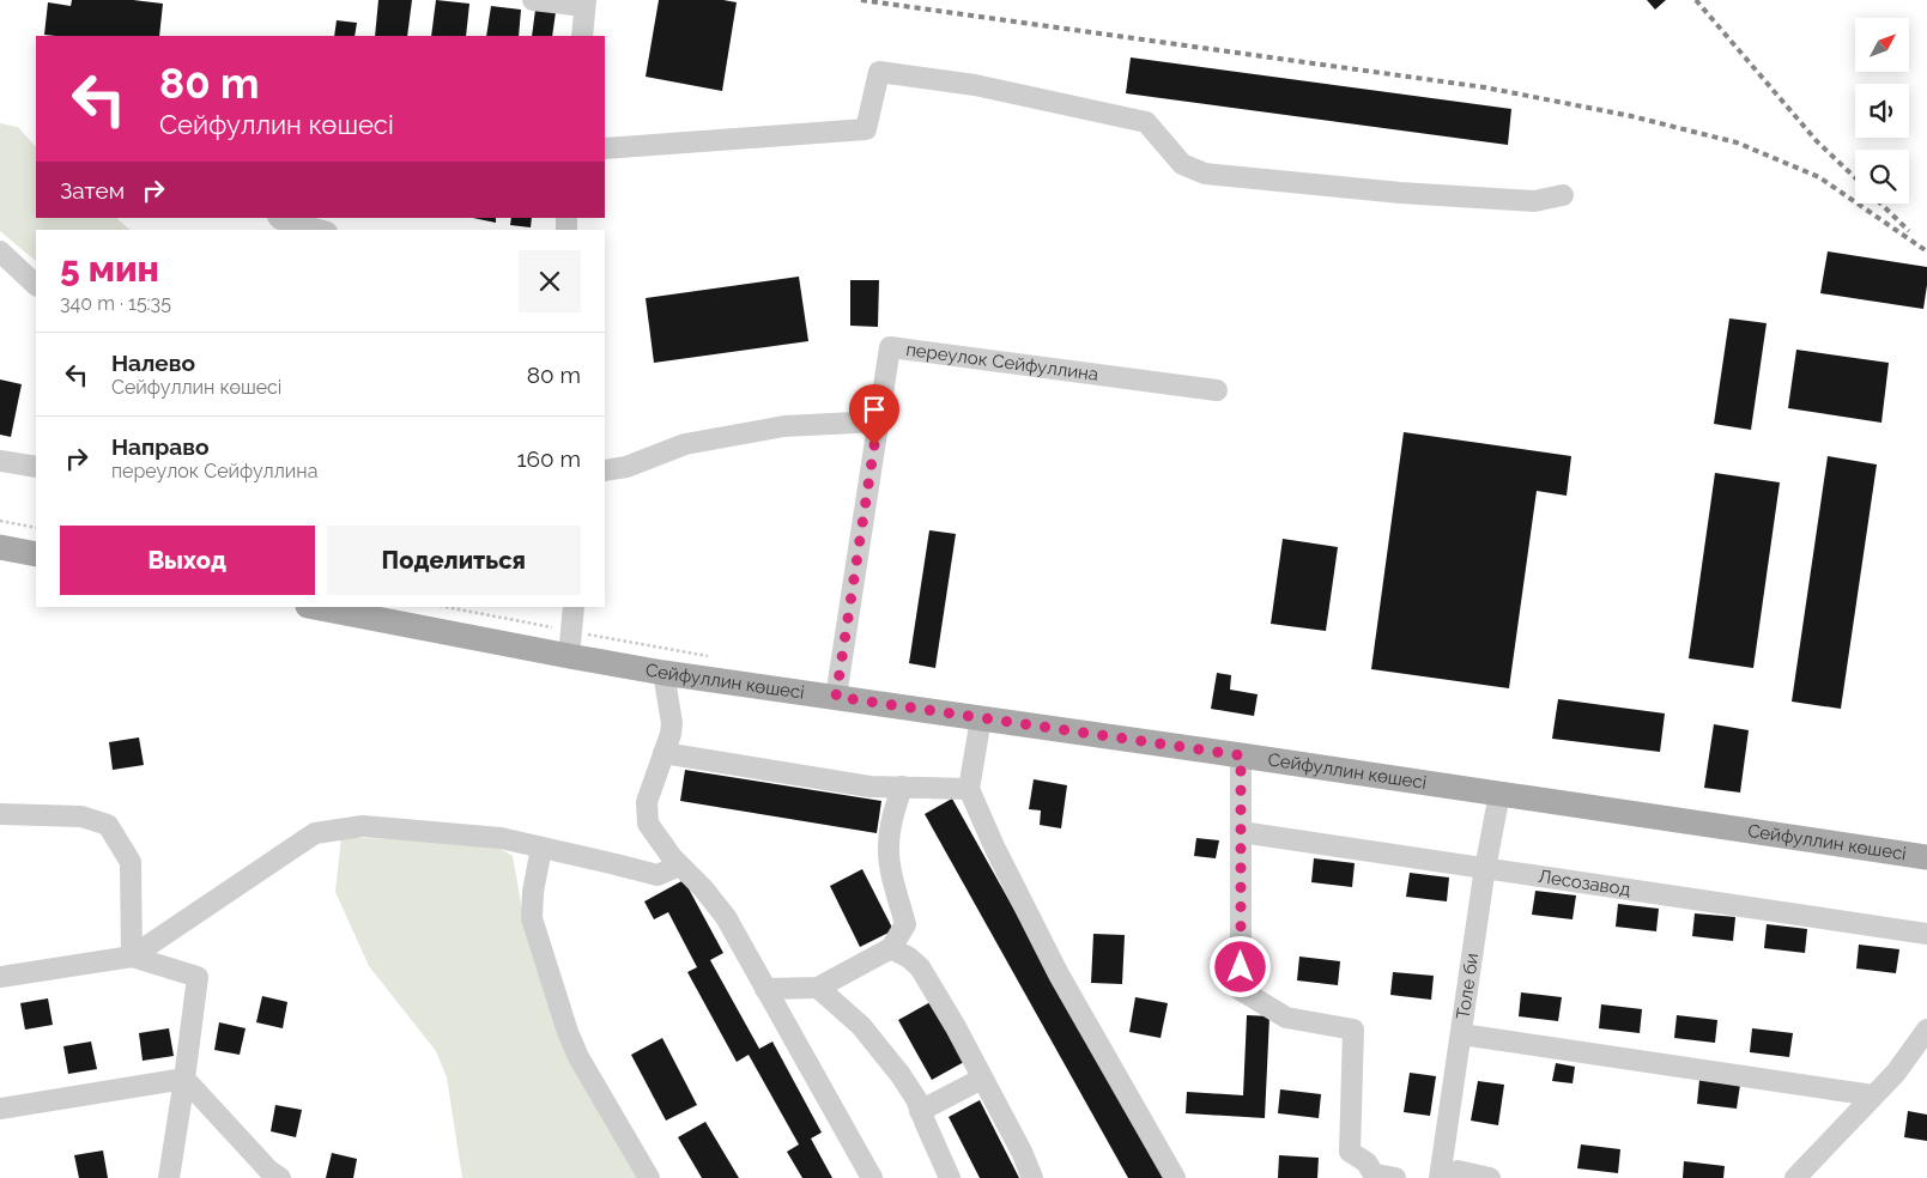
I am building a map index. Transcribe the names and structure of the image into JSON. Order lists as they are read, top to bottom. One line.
{"streets":{"main road":["Сейфуллин көшесі"],"street":["переулок Сейфуллина","Лесозавод","Толе би"]},"crossings":[["переулок Сейфуллина","Сейфуллин көшесі"],["Сейфуллин көшесі","Толе би"],["Лесозавод","Толе би"]],"north":"top right","page":{"turn":["80 m","Сейфуллин көшесі"],"then":"Затем","heading":["5 мин","340 m · 15:35"],"list":[{"name":"Налево","note":"Сейфуллин көшесі","value":"80 m"},{"name":"Направо","note":"переулок Сейфуллина","value":"160 m"}],"buttons":["Выход","Поделиться"]}}
